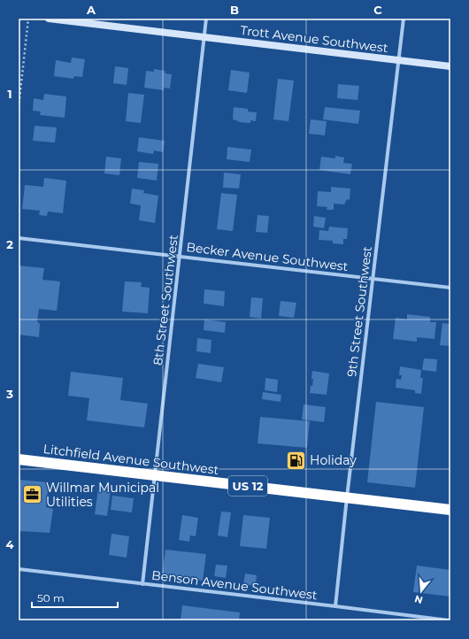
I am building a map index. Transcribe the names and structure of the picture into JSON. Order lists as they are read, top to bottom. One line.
{"streets":{"highway":["Litchfield Avenue Southwest","US 12"],"street":["Trott Avenue Southwest","Becker Avenue Southwest","8th Street Southwest","9th Street Southwest","Benson Avenue Southwest"]},"crossings":[["Trott Avenue Southwest","8th Street Southwest"],["Trott Avenue Southwest","9th Street Southwest"],["Becker Avenue Southwest","8th Street Southwest"],["Becker Avenue Southwest","9th Street Southwest"],["8th Street Southwest","Litchfield Avenue Southwest"],["8th Street Southwest","Benson Avenue Southwest"],["9th Street Southwest","Litchfield Avenue Southwest"],["9th Street Southwest","Benson Avenue Southwest"]],"places":{"fuel station":["Holiday"],"office":["Willmar Municipal Utilities"]},"scale_bar":"50 m","north":"bottom","grid":{"columns":["A","B","C"],"rows":["1","2","3","4"]}}
